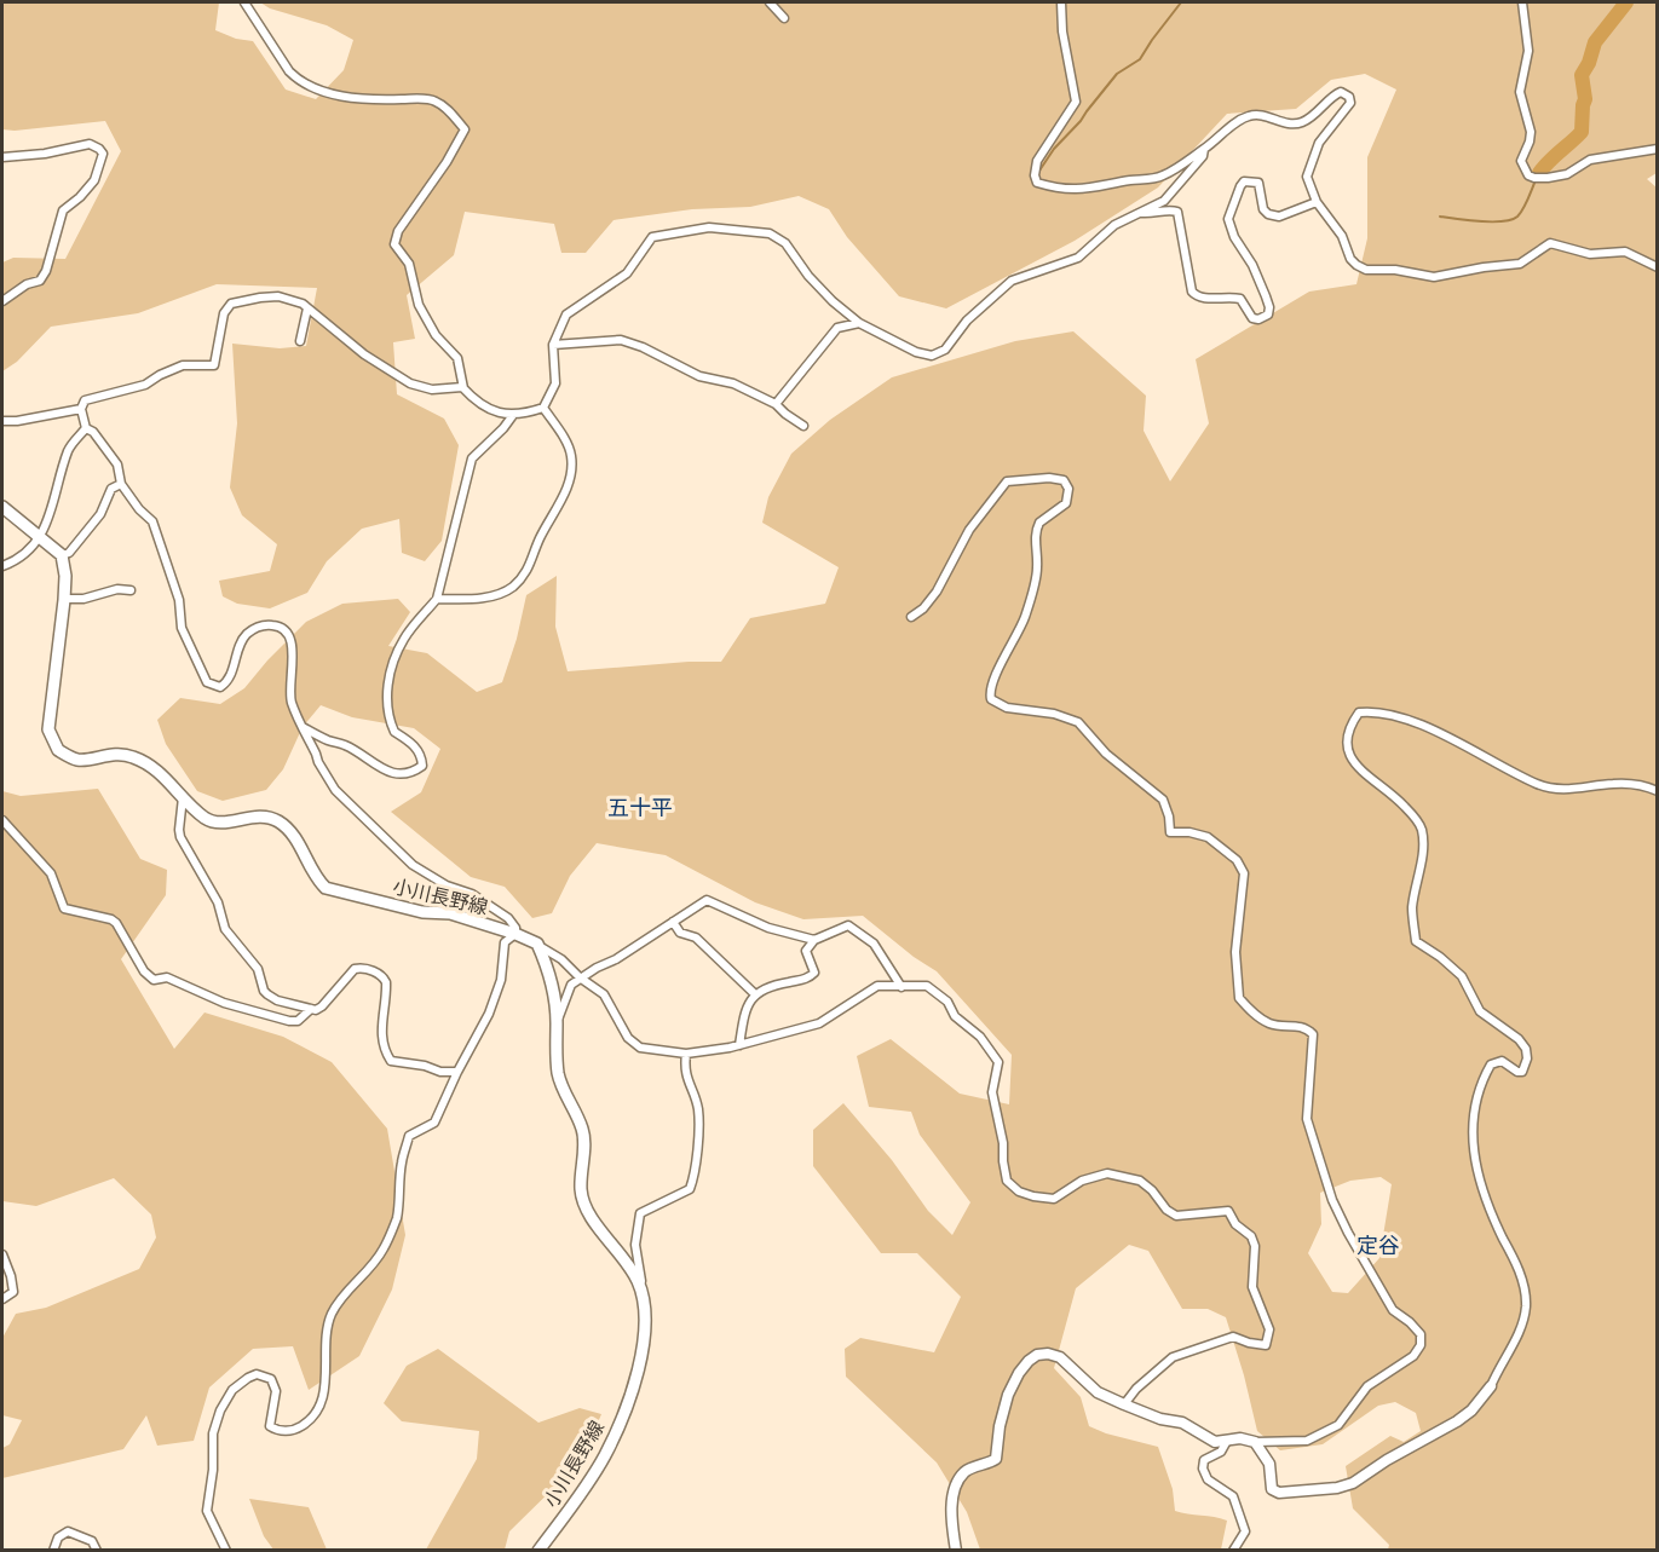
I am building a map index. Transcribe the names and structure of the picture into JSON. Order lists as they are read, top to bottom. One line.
{"streets":{"main road":["小川長野線"]},"districts":["五十平","定谷"]}
